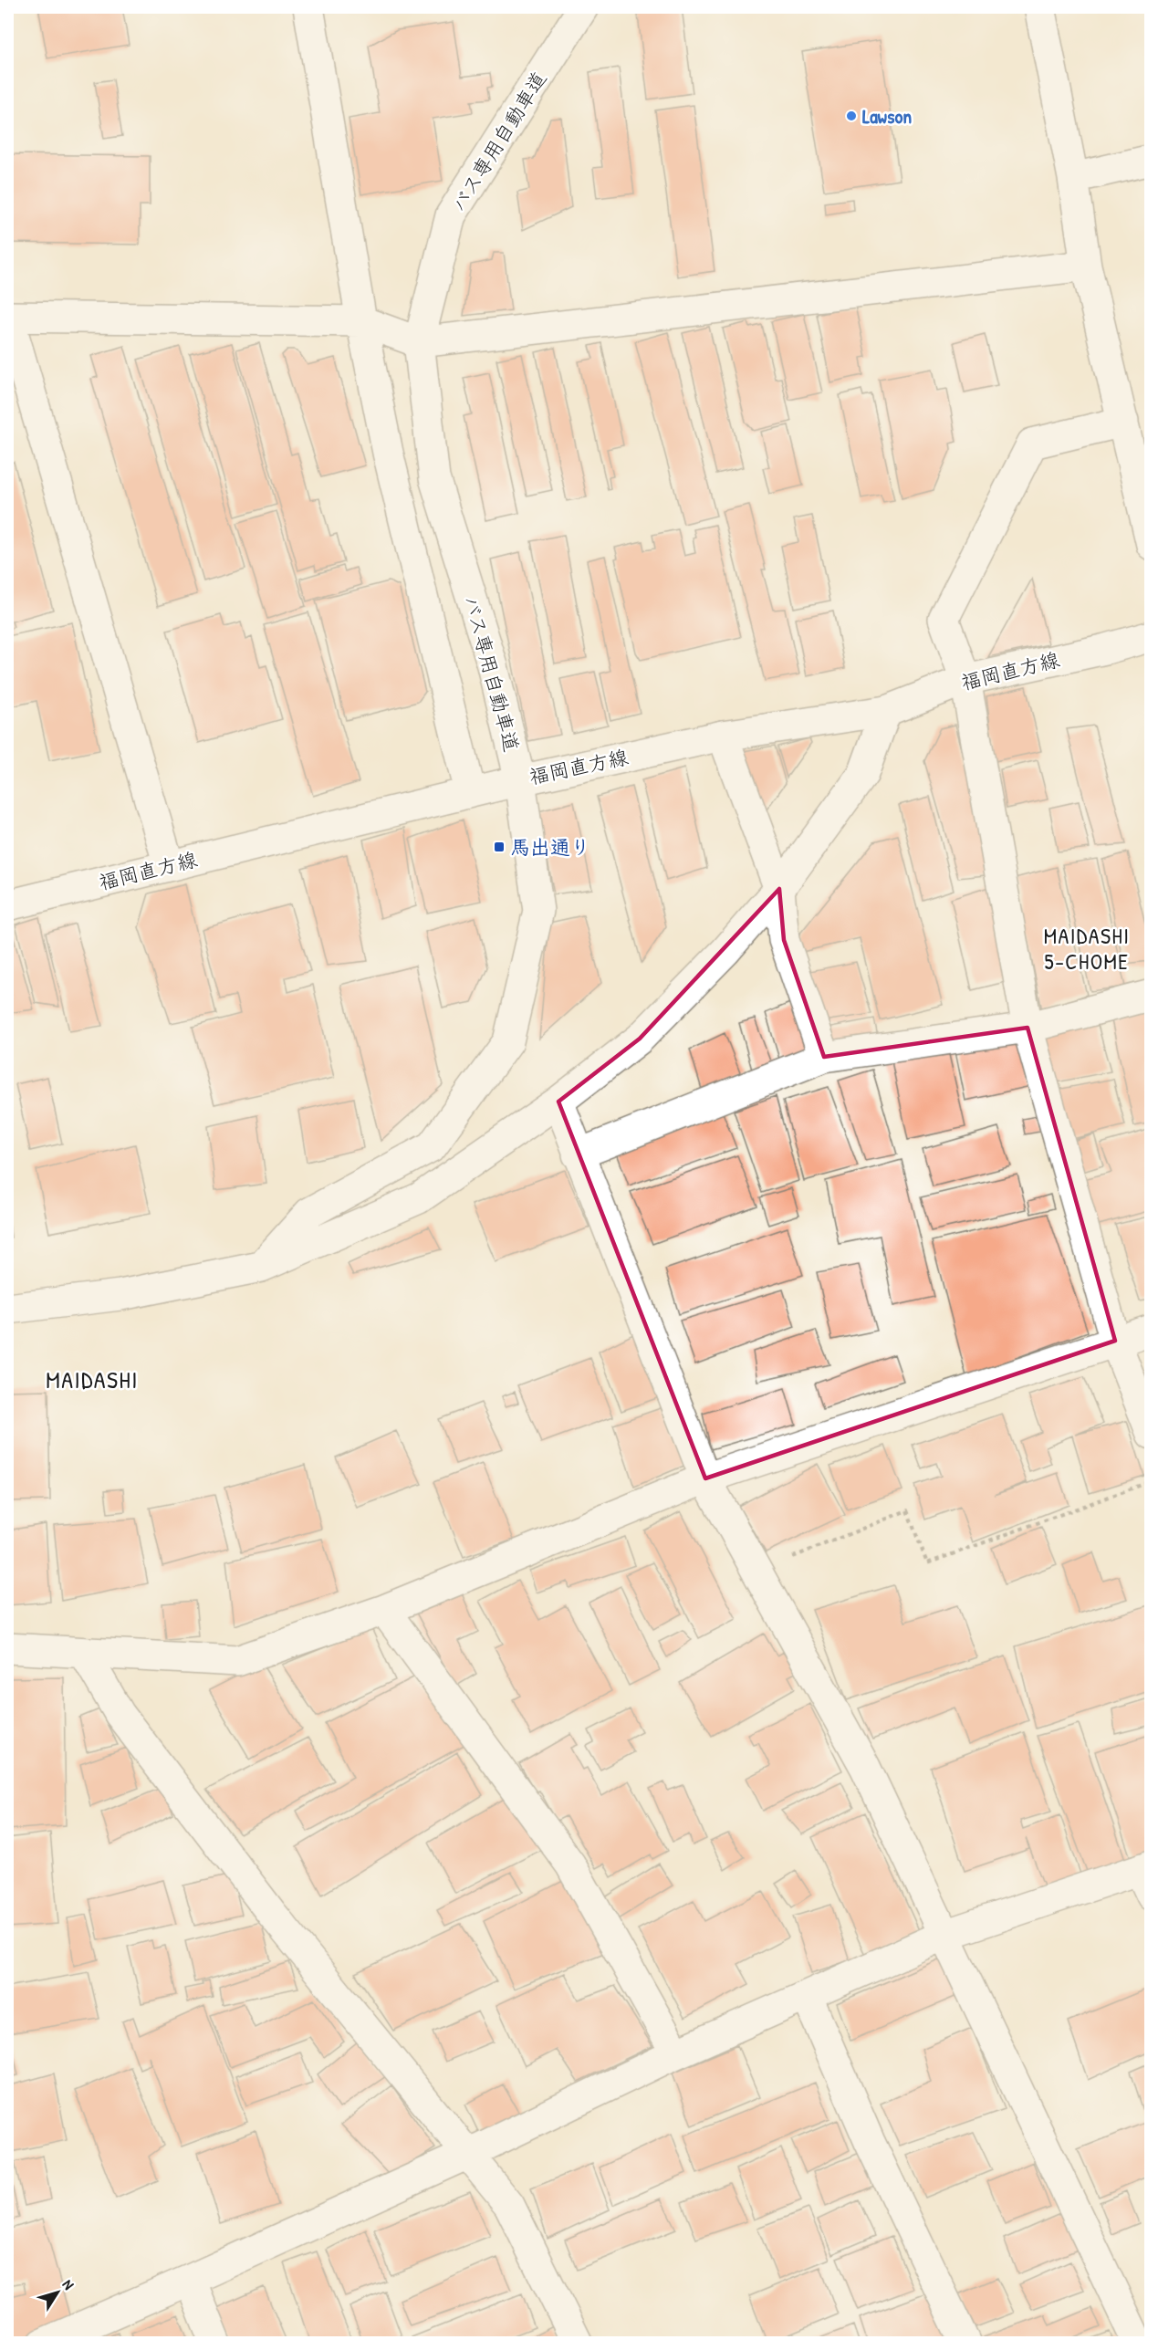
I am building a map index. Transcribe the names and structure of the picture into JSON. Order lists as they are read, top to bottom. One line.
{"streets":{"street":["バス専用自動車道","福岡直方線"]},"crossings":[["バス専用自動車道","福岡直方線"]],"districts":["MAIDASHI 5-CHOME","MAIDASHI"],"places":{"other":["Lawson"],"transit":["馬出通り"]},"north":"top right"}
